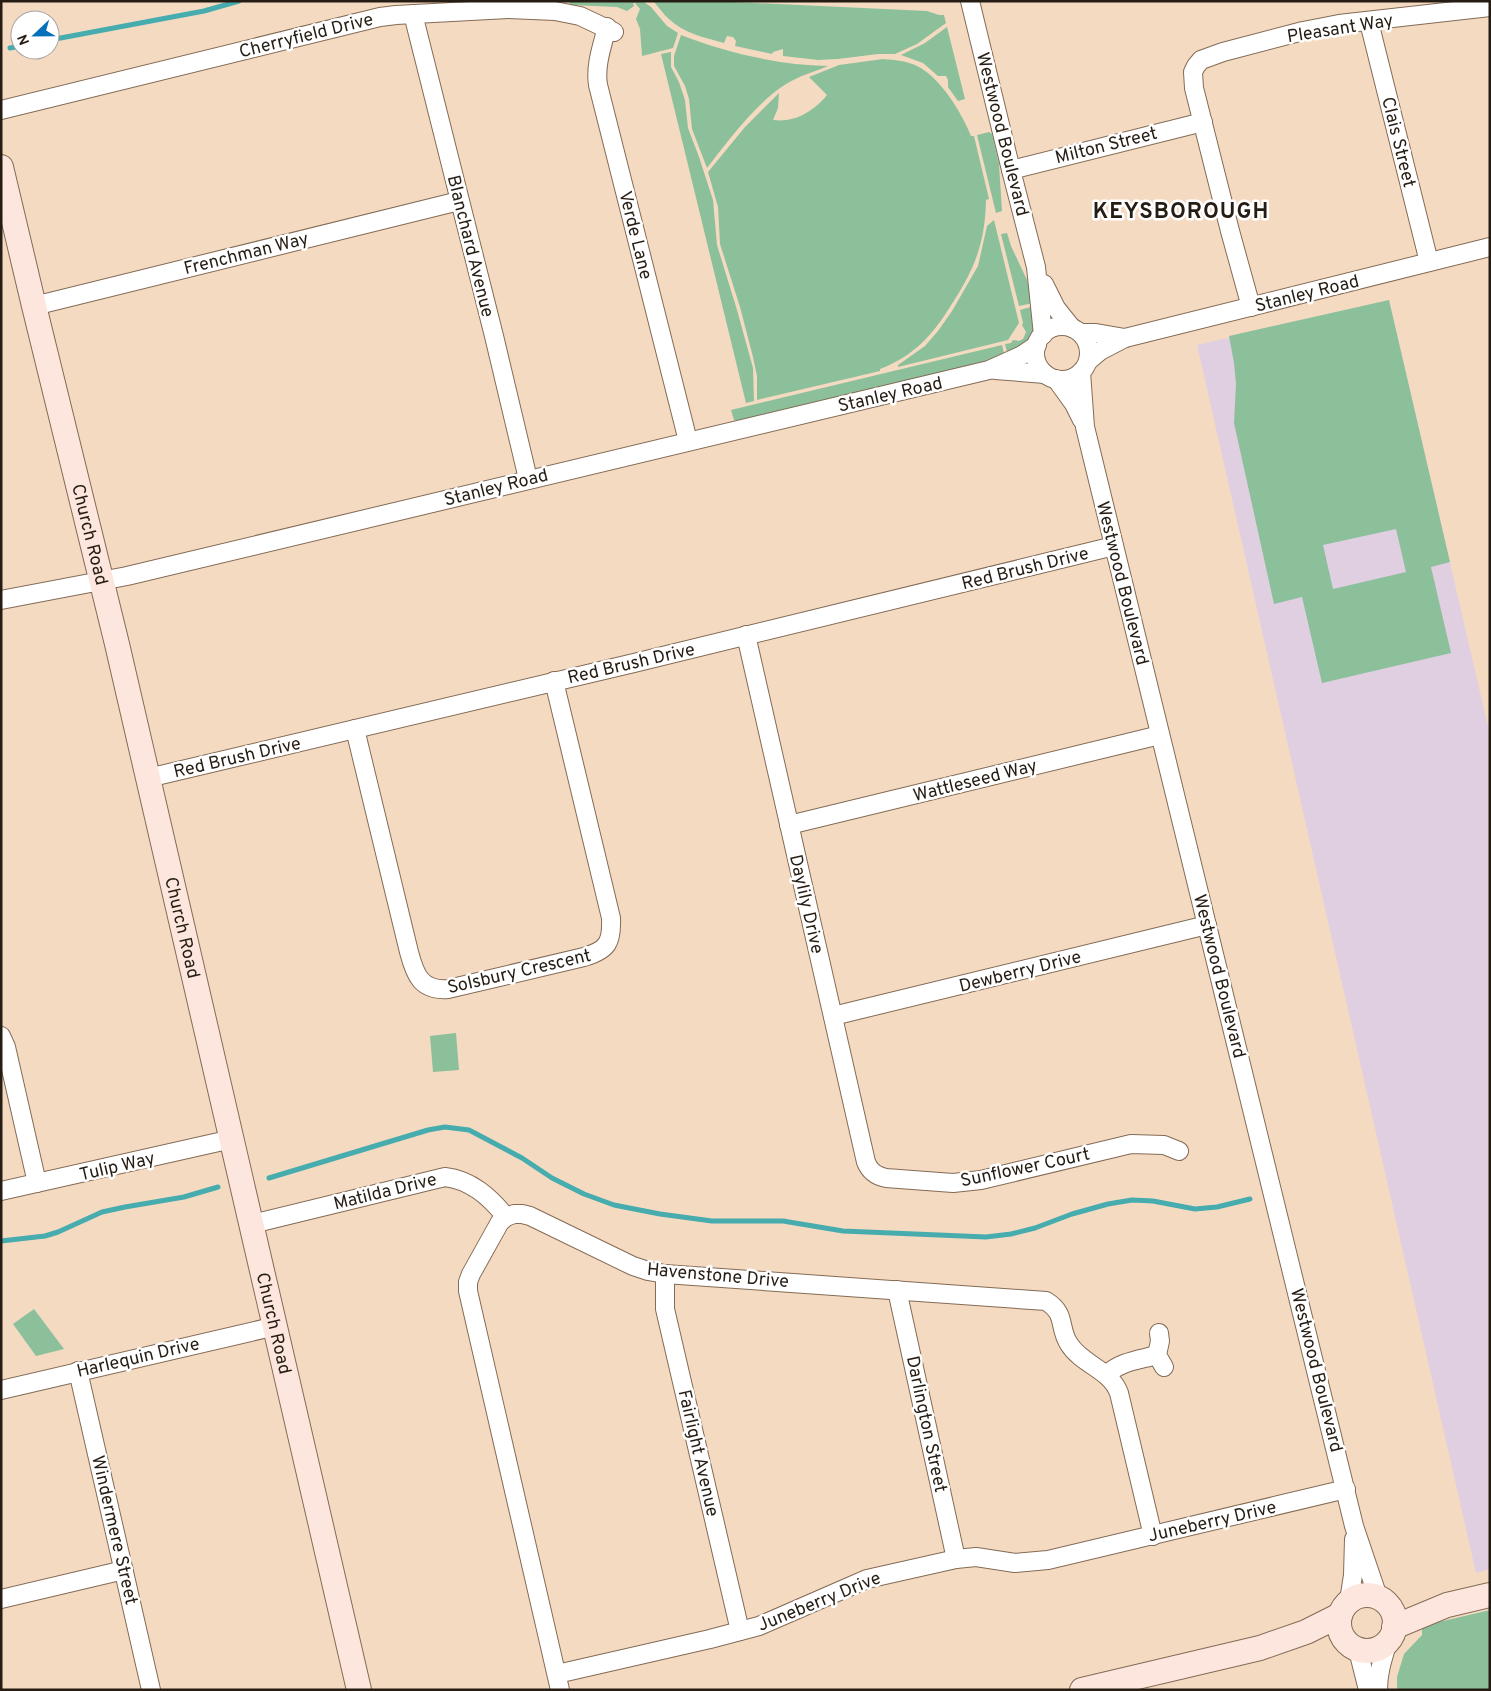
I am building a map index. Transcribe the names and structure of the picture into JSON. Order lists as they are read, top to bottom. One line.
{"streets":{"main road":["Church Road"],"street":["Pleasant Way","Cherryfield Drive","Westwood Boulevard","Clais Street","Milton Street","Verde Lane","Blanchard Avenue","Frenchman Way","Stanley Road","Red Brush Drive","Wattleseed Way","Daylily Drive","Solsbury Crescent","Dewberry Drive","Tulip Way","Sunflower Court","Matilda Drive","Havenstone Drive","Harlequin Drive","Darlington Street","Fairlight Avenue","Juneberry Drive","Windermere Street"]},"crossings":[["Pleasant Way","Clais Street"],["Pleasant Way","Milton Street"],["Cherryfield Drive","Verde Lane"],["Cherryfield Drive","Blanchard Avenue"],["Westwood Boulevard","Milton Street"],["Westwood Boulevard","Stanley Road"],["Westwood Boulevard","Red Brush Drive"],["Westwood Boulevard","Wattleseed Way"],["Westwood Boulevard","Dewberry Drive"],["Westwood Boulevard","Juneberry Drive"],["Clais Street","Stanley Road"],["Verde Lane","Stanley Road"],["Blanchard Avenue","Frenchman Way"],["Blanchard Avenue","Stanley Road"],["Frenchman Way","Church Road"],["Stanley Road","Church Road"],["Church Road","Red Brush Drive"],["Church Road","Tulip Way"],["Church Road","Matilda Drive"],["Church Road","Harlequin Drive"],["Red Brush Drive","Daylily Drive"],["Red Brush Drive","Solsbury Crescent"],["Wattleseed Way","Daylily Drive"],["Daylily Drive","Dewberry Drive"],["Daylily Drive","Sunflower Court"],["Matilda Drive","Havenstone Drive"],["Havenstone Drive","Darlington Street"],["Havenstone Drive","Fairlight Avenue"],["Havenstone Drive","Juneberry Drive"],["Harlequin Drive","Windermere Street"],["Darlington Street","Juneberry Drive"],["Fairlight Avenue","Juneberry Drive"]],"districts":["KEYSBOROUGH"],"north":"left"}
